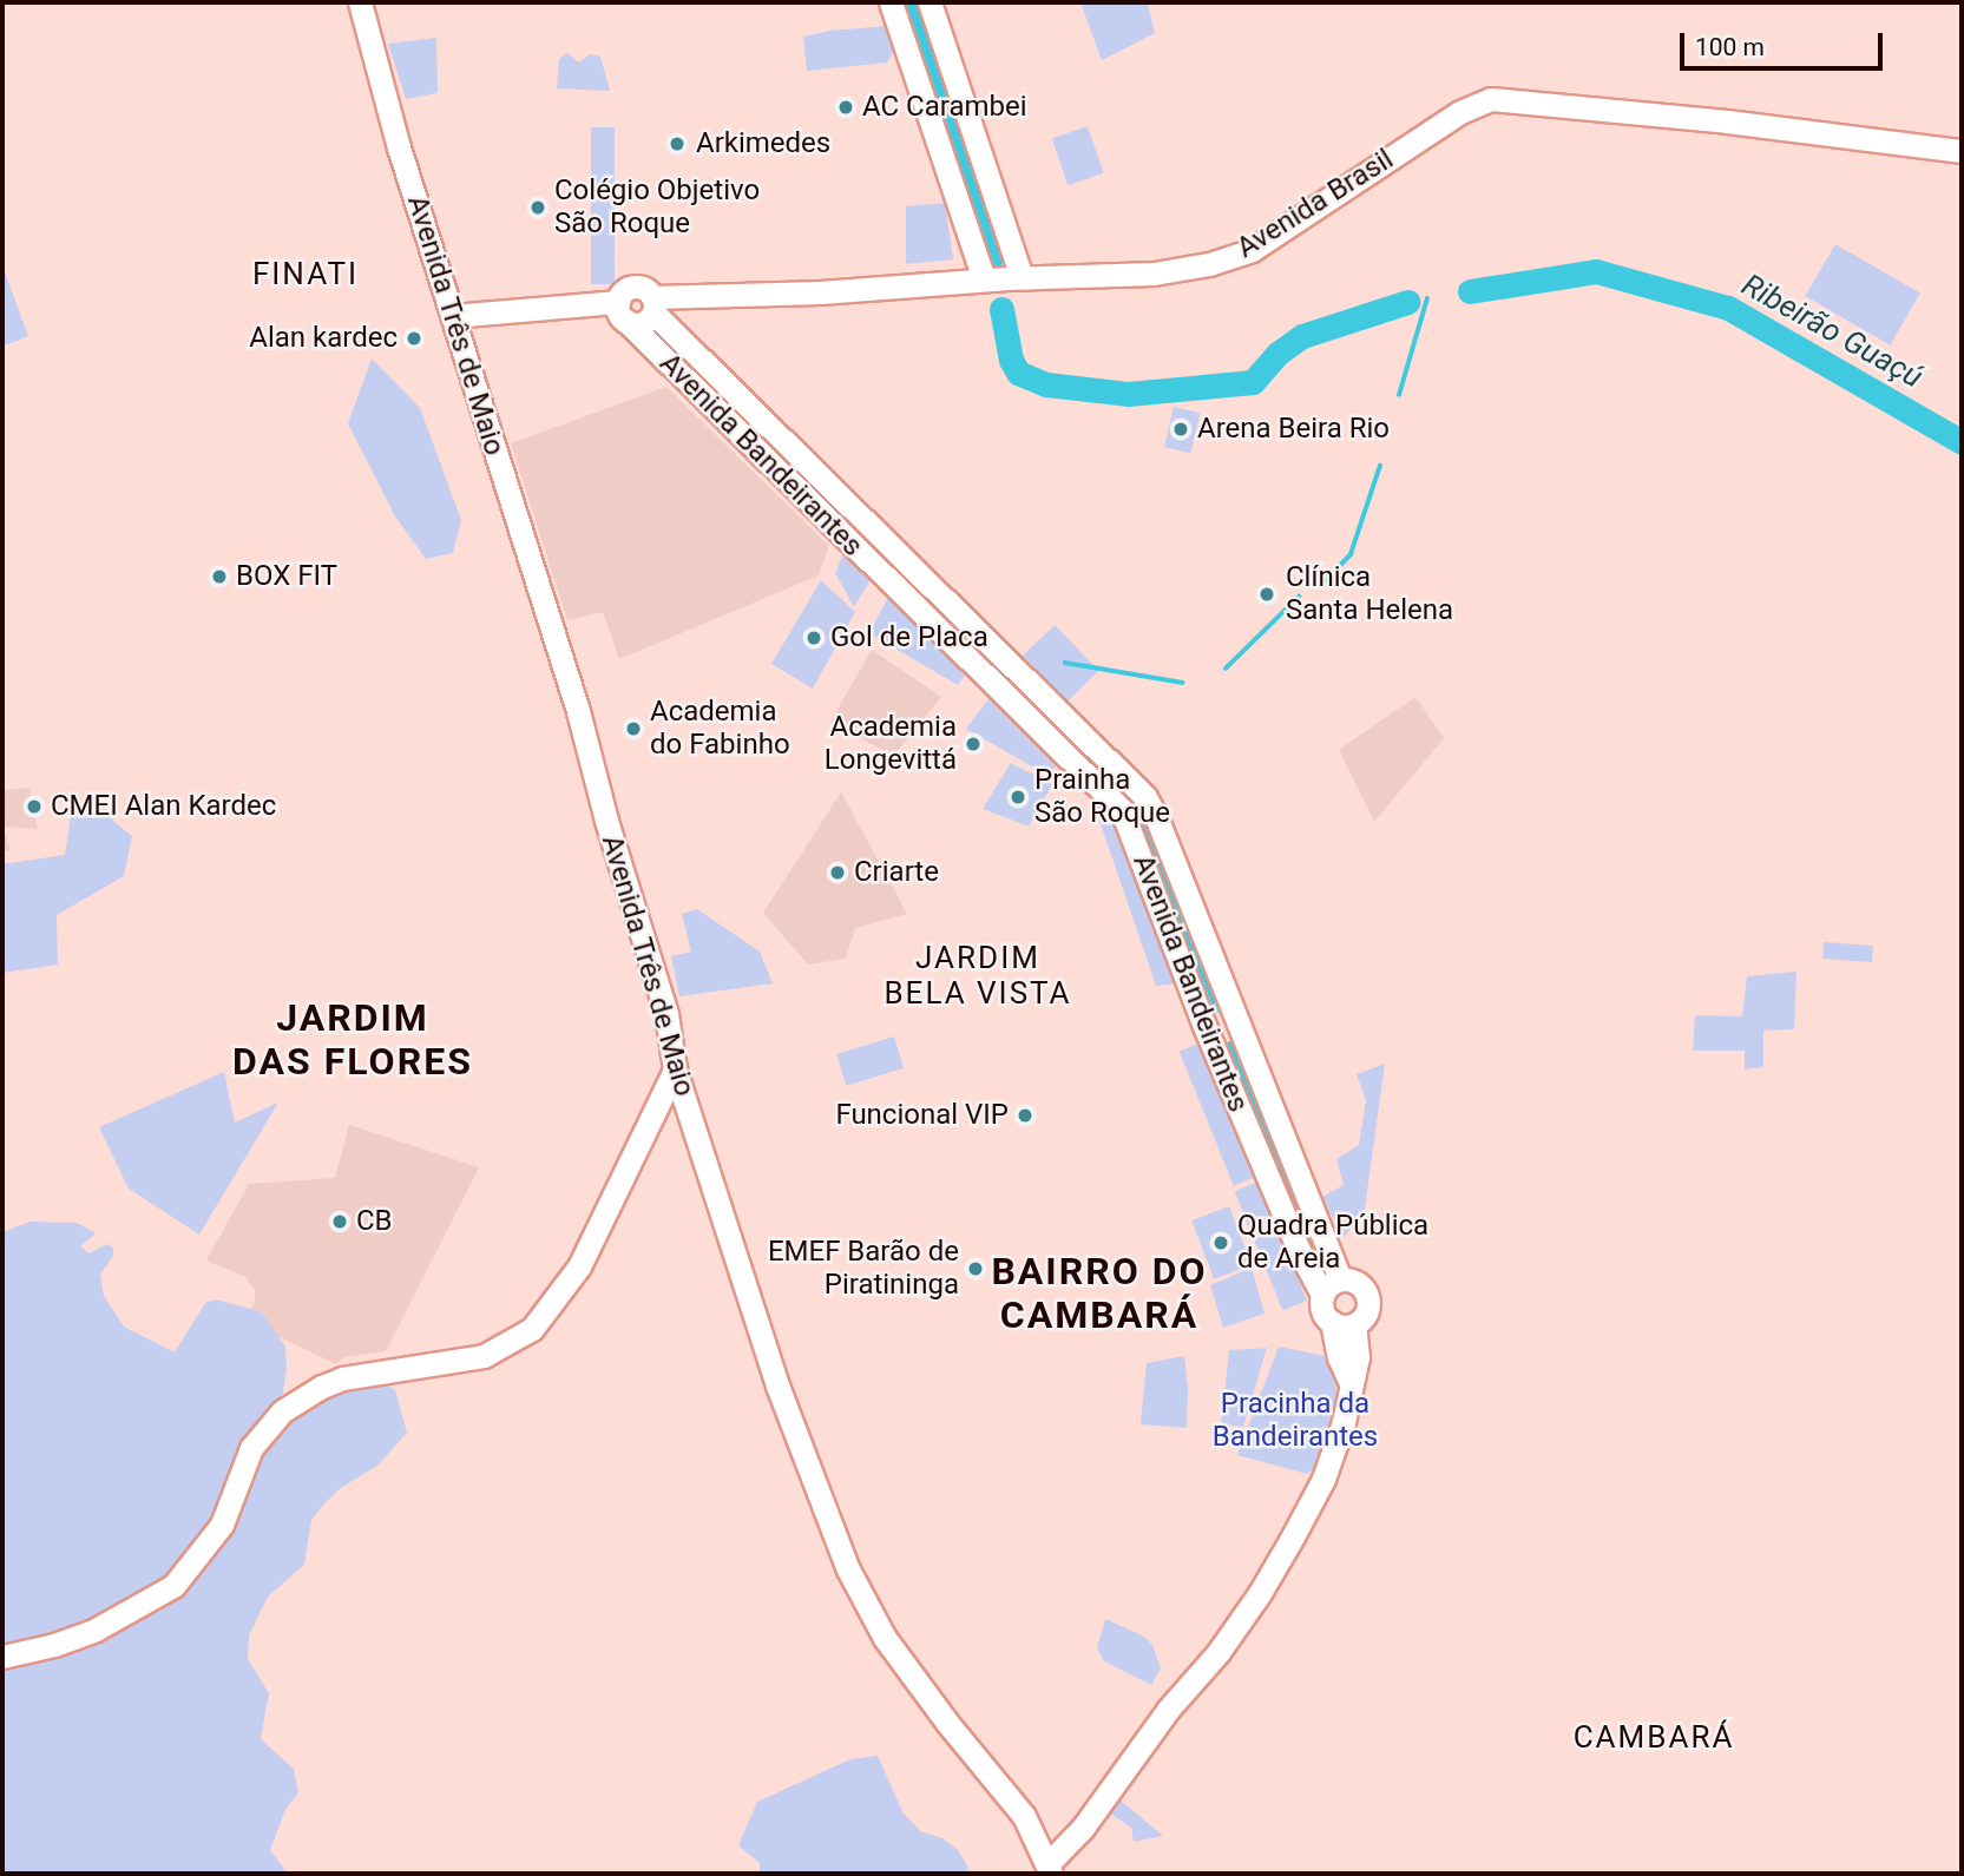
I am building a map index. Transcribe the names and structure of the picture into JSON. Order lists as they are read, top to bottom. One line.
{"streets":{"street":["Avenida Brasil","Avenida Três de Maio","Avenida Bandeirantes"]},"crossings":[["Avenida Brasil","Avenida Bandeirantes"]],"districts":["FINATI","JARDIM BELA VISTA","JARDIM DAS FLORES","BAIRRO DO CAMBARÁ","CAMBARÁ"],"water":["Ribeirão Guaçú"],"parks":["Pracinha da Bandeirantes"],"places":["AC Carambei","Arkimedes","Colégio Objetivo São Roque","Alan kardec","Arena Beira Rio","BOX FIT","Clínica Santa Helena","Gol de Placa","Academia do Fabinho","Academia Longevittá","Prainha São Roque","CMEI Alan Kardec","Criarte","Funcional VIP","CB","Quadra Pública de Areia","EMEF Barão de Piratininga"],"scale_bar":"100 m"}
